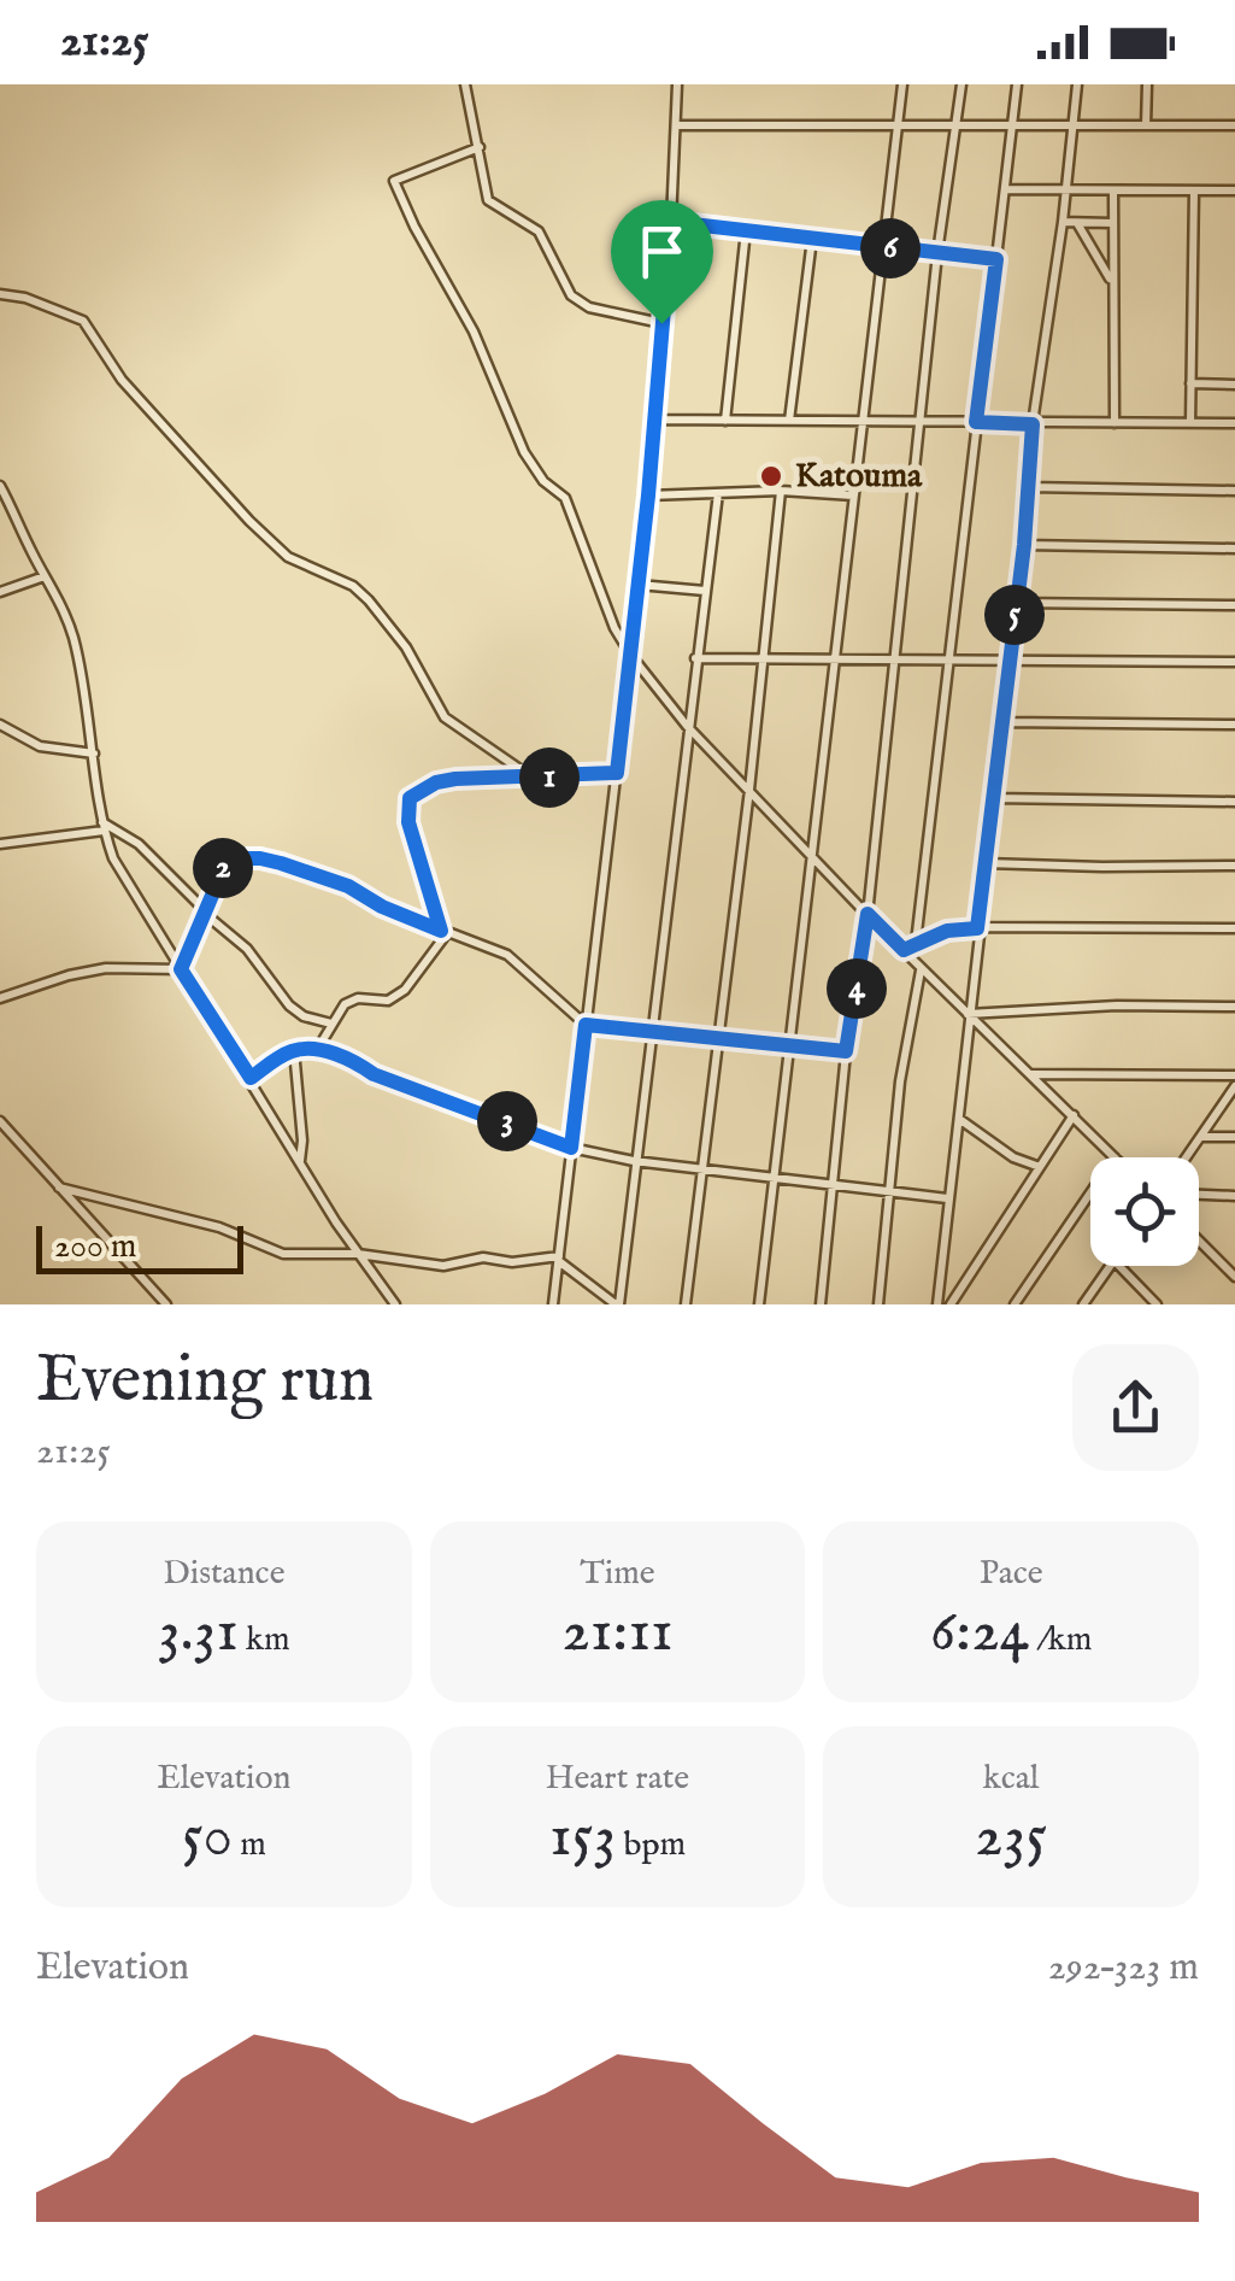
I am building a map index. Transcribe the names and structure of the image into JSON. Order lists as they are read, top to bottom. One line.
{"places":["Katouma"],"scale_bar":"200 m","page":{"status":"21:25","pins":["6","5","1","2","4","3"],"scale":"200 m","heading":["Evening run","21:25"],"stats":[["Distance","3.31 km"],["Time","21:11"],["Pace","6:24 /km"],["Elevation","50 m"],["Heart rate","153 bpm"],["kcal","235"]],"chart":["Elevation","292–323 m"]}}
